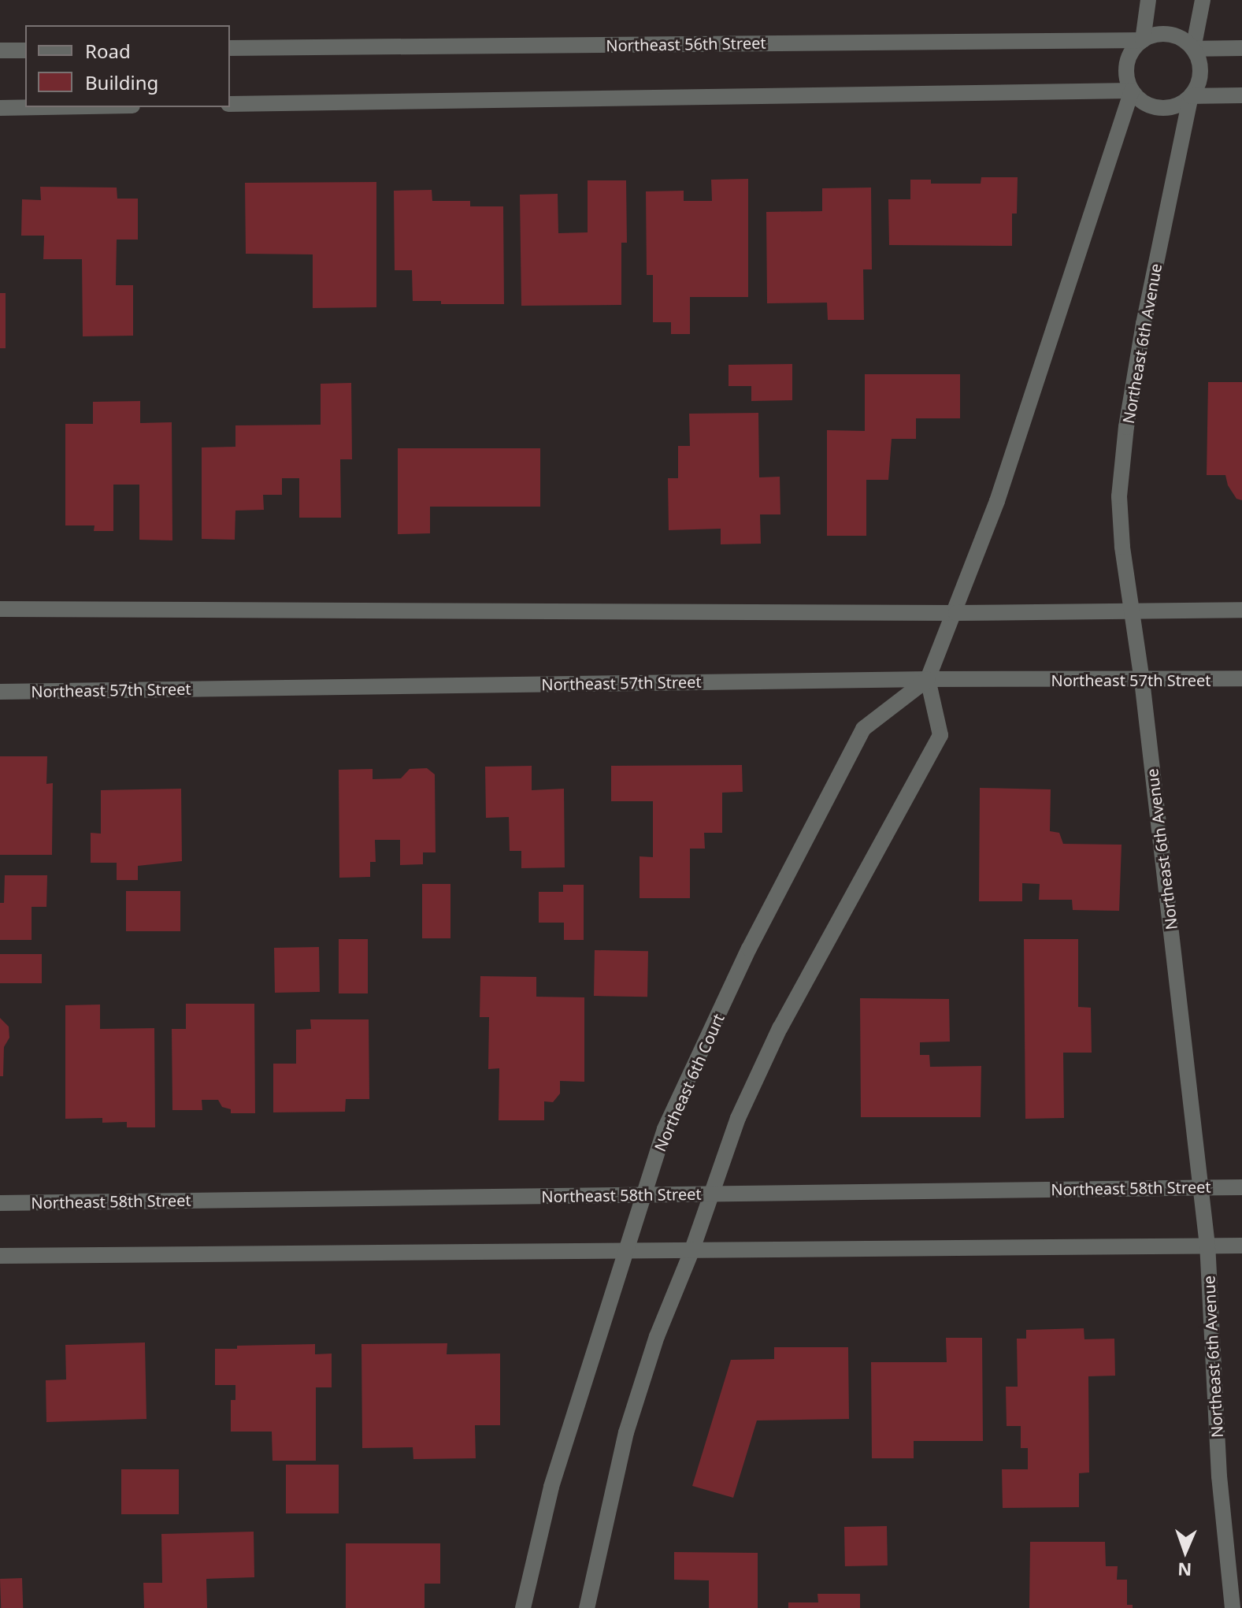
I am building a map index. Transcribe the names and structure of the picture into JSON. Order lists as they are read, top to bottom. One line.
{"streets":{"street":["Northeast 56th Street","Northeast 6th Avenue","Northeast 57th Street","Northeast 6th Court","Northeast 58th Street"]},"crossings":[["Northeast 56th Street","Northeast 6th Avenue"],["Northeast 6th Avenue","Northeast 57th Street"],["Northeast 6th Avenue","Northeast 58th Street"],["Northeast 57th Street","Northeast 6th Court"],["Northeast 6th Court","Northeast 58th Street"]],"legend":["Road","Building"],"north":"bottom"}
